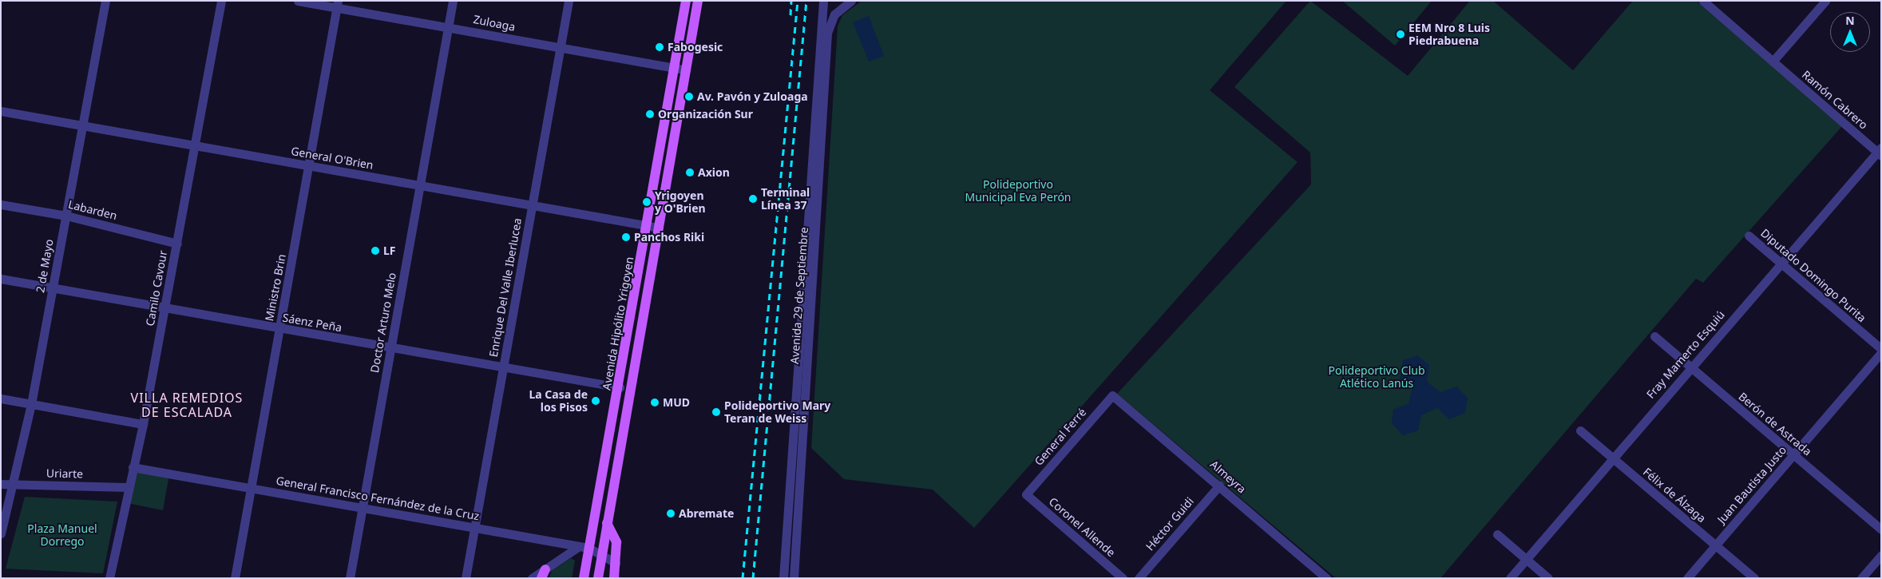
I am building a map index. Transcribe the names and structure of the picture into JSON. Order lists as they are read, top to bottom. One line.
{"streets":{"main road":["Avenida Hipólito Yrigoyen"],"street":["Zuloaga","Ramón Cabrero","General O'Brien","Labarden","2 de Mayo","Diputado Domingo Purita","Ministro Brin","Enrique Del Valle Iberlucea","Camilo Cavour","Avenida 29 de Septiembre","Sáenz Peña","Doctor Arturo Melo","Fray Mamerto Esquiú","Berón de Astrada","General Ferré","Uriarte","Almeyra","Juan Bautista Justo","Félix de Álzaga","General Francisco Fernández de la Cruz","Héctor Guidi","Coronel Allende"]},"crossings":[["Zuloaga","Ministro Brin"],["Zuloaga","Enrique Del Valle Iberlucea"],["Zuloaga","Doctor Arturo Melo"],["Zuloaga","Avenida Hipólito Yrigoyen"],["Ramón Cabrero","Fray Mamerto Esquiú"],["General O'Brien","2 de Mayo"],["General O'Brien","Ministro Brin"],["General O'Brien","Enrique Del Valle Iberlucea"],["General O'Brien","Camilo Cavour"],["General O'Brien","Doctor Arturo Melo"],["General O'Brien","Avenida Hipólito Yrigoyen"],["Labarden","2 de Mayo"],["Labarden","Camilo Cavour"],["2 de Mayo","Sáenz Peña"],["2 de Mayo","Uriarte"],["Diputado Domingo Purita","Fray Mamerto Esquiú"],["Ministro Brin","Sáenz Peña"],["Ministro Brin","General Francisco Fernández de la Cruz"],["Enrique Del Valle Iberlucea","Sáenz Peña"],["Enrique Del Valle Iberlucea","General Francisco Fernández de la Cruz"],["Camilo Cavour","Sáenz Peña"],["Camilo Cavour","Uriarte"],["Camilo Cavour","General Francisco Fernández de la Cruz"],["Sáenz Peña","Doctor Arturo Melo"],["Sáenz Peña","Avenida Hipólito Yrigoyen"],["Doctor Arturo Melo","General Francisco Fernández de la Cruz"],["Avenida Hipólito Yrigoyen","General Francisco Fernández de la Cruz"],["Fray Mamerto Esquiú","Berón de Astrada"],["Fray Mamerto Esquiú","Félix de Álzaga"],["Berón de Astrada","Juan Bautista Justo"],["General Ferré","Almeyra"],["General Ferré","Coronel Allende"],["Almeyra","Héctor Guidi"],["Juan Bautista Justo","Félix de Álzaga"]],"districts":["VILLA REMEDIOS DE ESCALADA"],"parks":["Polideportivo Municipal Eva Perón","Polideportivo Club Atlético Lanús","Plaza Manuel Dorrego"],"places":["EEM Nro 8 Luis Piedrabuena","Fabogesic","Av. Pavón y Zuloaga","Organización Sur","Axion","Terminal Línea 37","Yrigoyen y O'Brien","Panchos Riki","LF","La Casa de los Pisos","MUD","Polideportivo Mary Teran de Weiss","Abremate"],"north":"top"}
